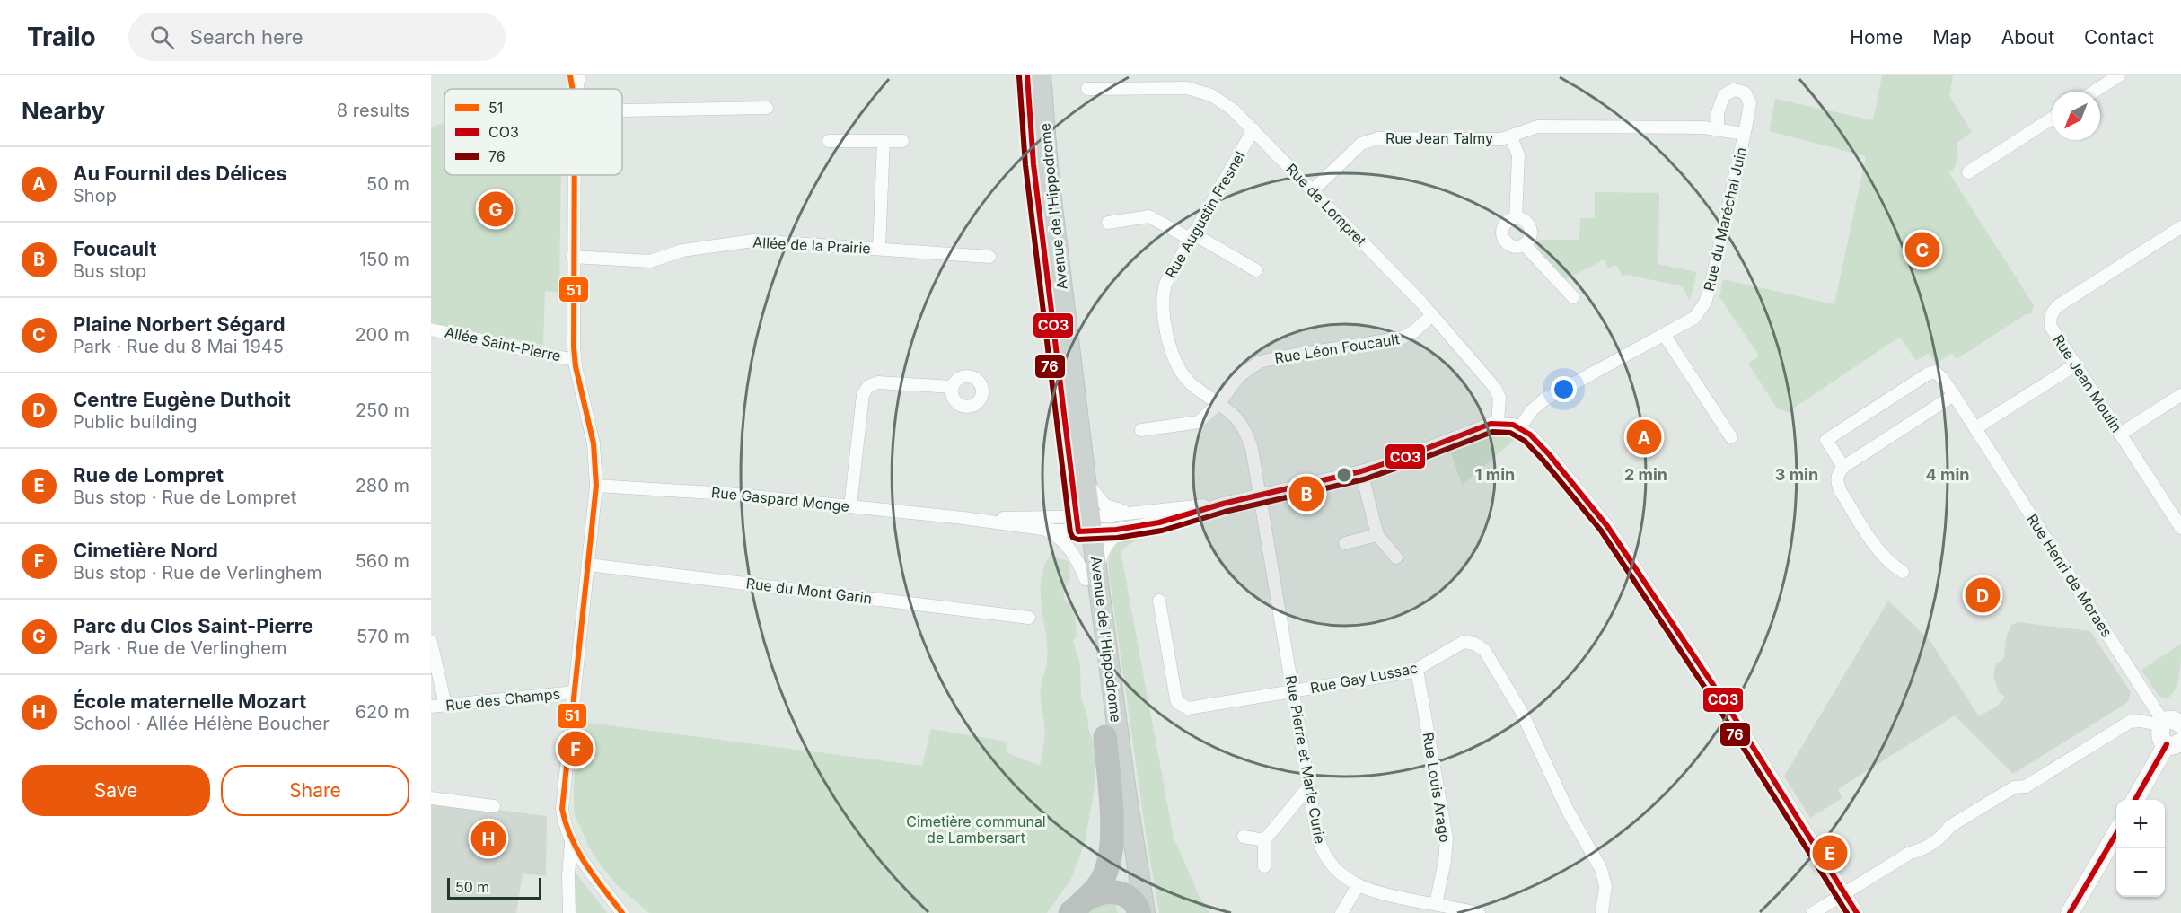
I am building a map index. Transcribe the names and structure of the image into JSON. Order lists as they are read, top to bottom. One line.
{"streets":{"main road":["Avenue de l'Hippodrome"],"street":["Rue Jean Talmy","Rue de Lompret","Rue Augustin Fresnel","Rue du Maréchal Juin","Allée de la Prairie","Allée Saint-Pierre","Rue Léon Foucault","Rue Jean Moulin","Rue Gaspard Monge","Rue Henri de Moraes","Rue du Mont Garin","Rue Gay Lussac","Rue des Champs","Rue Pierre et Marie Curie","Rue Louis Arago"]},"crossings":[["Rue Jean Talmy","Rue de Lompret"],["Rue Jean Talmy","Rue du Maréchal Juin"],["Rue de Lompret","Rue Augustin Fresnel"],["Rue de Lompret","Rue Léon Foucault"],["Rue de Lompret","Rue Gaspard Monge"],["Avenue de l'Hippodrome","Rue Gaspard Monge"],["Rue Augustin Fresnel","Rue Léon Foucault"],["Rue Augustin Fresnel","Rue Gaspard Monge"],["Rue Augustin Fresnel","Rue Pierre et Marie Curie"],["Rue du Maréchal Juin","Rue Gaspard Monge"],["Rue Gaspard Monge","Rue Pierre et Marie Curie"],["Rue Gay Lussac","Rue Pierre et Marie Curie"],["Rue Gay Lussac","Rue Louis Arago"],["Rue Pierre et Marie Curie","Rue Louis Arago"]],"parks":["Cimetière communal de Lambersart"],"lines":["transit line 51","transit line CO3","transit line 76"],"legend":["51","CO3","76"],"scale_bar":"50 m","north":"bottom left","page":{"header":"Trailo","search":"Search here","nav":["Home","Map","About","Contact"],"heading":["Nearby","8 results"],"list":[{"mark":"A","name":"Au Fournil des Délices","note":"Shop","value":"50 m"},{"mark":"B","name":"Foucault","note":"Bus stop","value":"150 m"},{"mark":"C","name":"Plaine Norbert Ségard","note":"Park · Rue du 8 Mai 1945","value":"200 m"},{"mark":"D","name":"Centre Eugène Duthoit","note":"Public building","value":"250 m"},{"mark":"E","name":"Rue de Lompret","note":"Bus stop · Rue de Lompret","value":"280 m"},{"mark":"F","name":"Cimetière Nord","note":"Bus stop · Rue de Verlinghem","value":"560 m"},{"mark":"G","name":"Parc du Clos Saint-Pierre","note":"Park · Rue de Verlinghem","value":"570 m"},{"mark":"H","name":"École maternelle Mozart","note":"School · Allée Hélène Boucher","value":"620 m"}],"pins":["G","C","A","B","D","F","H","E"],"buttons":["Save","Share"],"map_buttons":["+","−"],"scale":"50 m"},"rings":["1 min","2 min","3 min","4 min"]}
